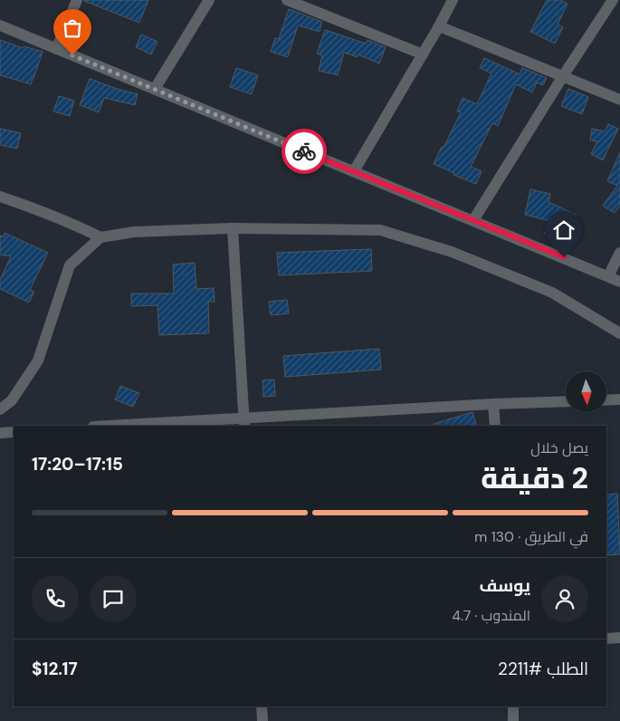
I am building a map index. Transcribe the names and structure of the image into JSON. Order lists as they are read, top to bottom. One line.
{"north":"bottom","page":{"heading":["2 دقيقة","يصل خلال","17:15–17:20"],"panel":["يوسف","المندوب · 4.7","الطلب #2211","$12.17"],"bar":"في الطريق · 130 m"}}
